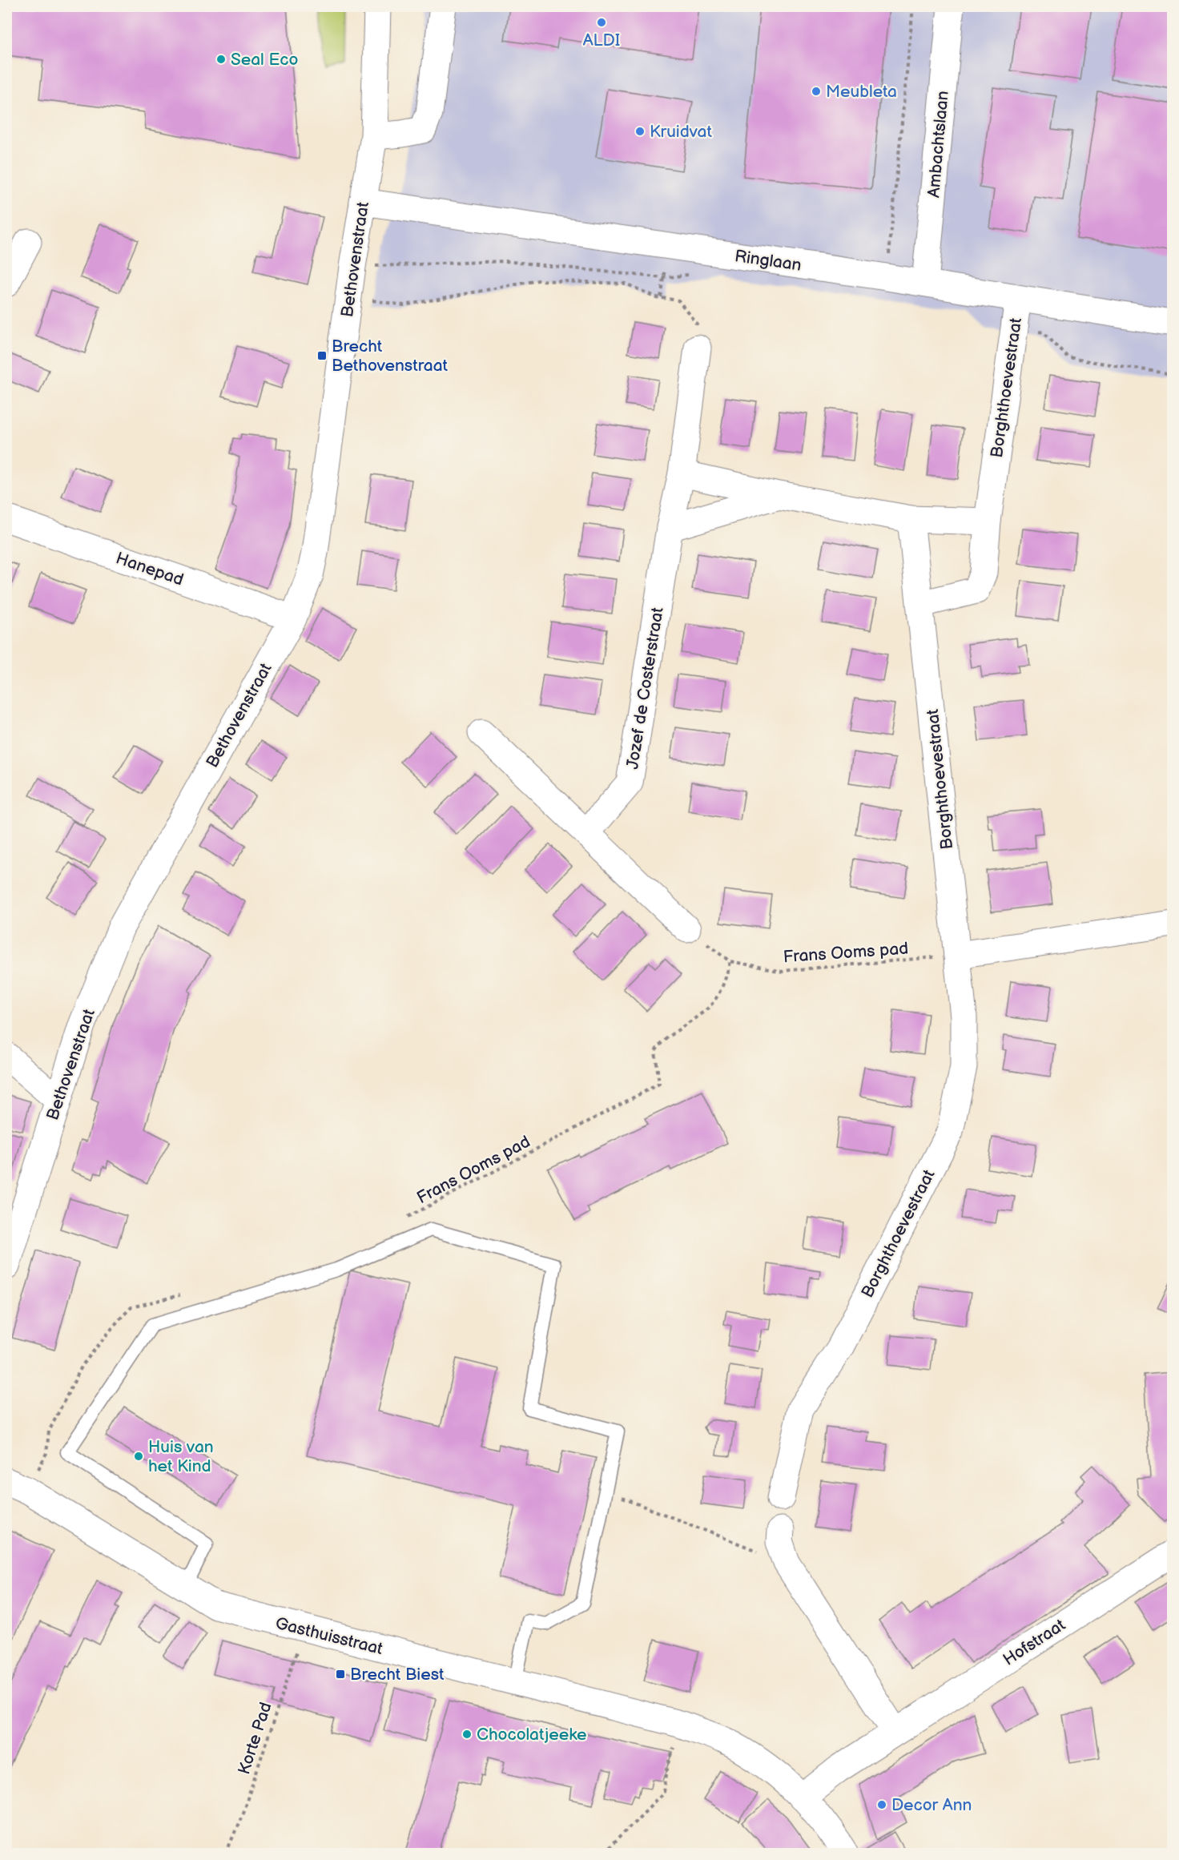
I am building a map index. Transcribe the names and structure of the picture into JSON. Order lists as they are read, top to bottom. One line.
{"streets":{"street":["Ambachtslaan","Bethovenstraat","Ringlaan","Borghthoevestraat","Hanepad","Jozef de Costerstraat","Gasthuisstraat","Hofstraat"],"path":["Frans Ooms pad","Korte Pad"]},"crossings":[["Ambachtslaan","Ringlaan"],["Bethovenstraat","Ringlaan"],["Bethovenstraat","Hanepad"],["Ringlaan","Borghthoevestraat"],["Borghthoevestraat","Frans Ooms pad"],["Gasthuisstraat","Hofstraat"],["Gasthuisstraat","Korte Pad"]],"places":{"other":["ALDI","Seal Eco","Meubleta","Kruidvat","Huis van het Kind","Chocolatjeeke","Decor Ann"],"transit":["Brecht Bethovenstraat","Brecht Biest"]}}
